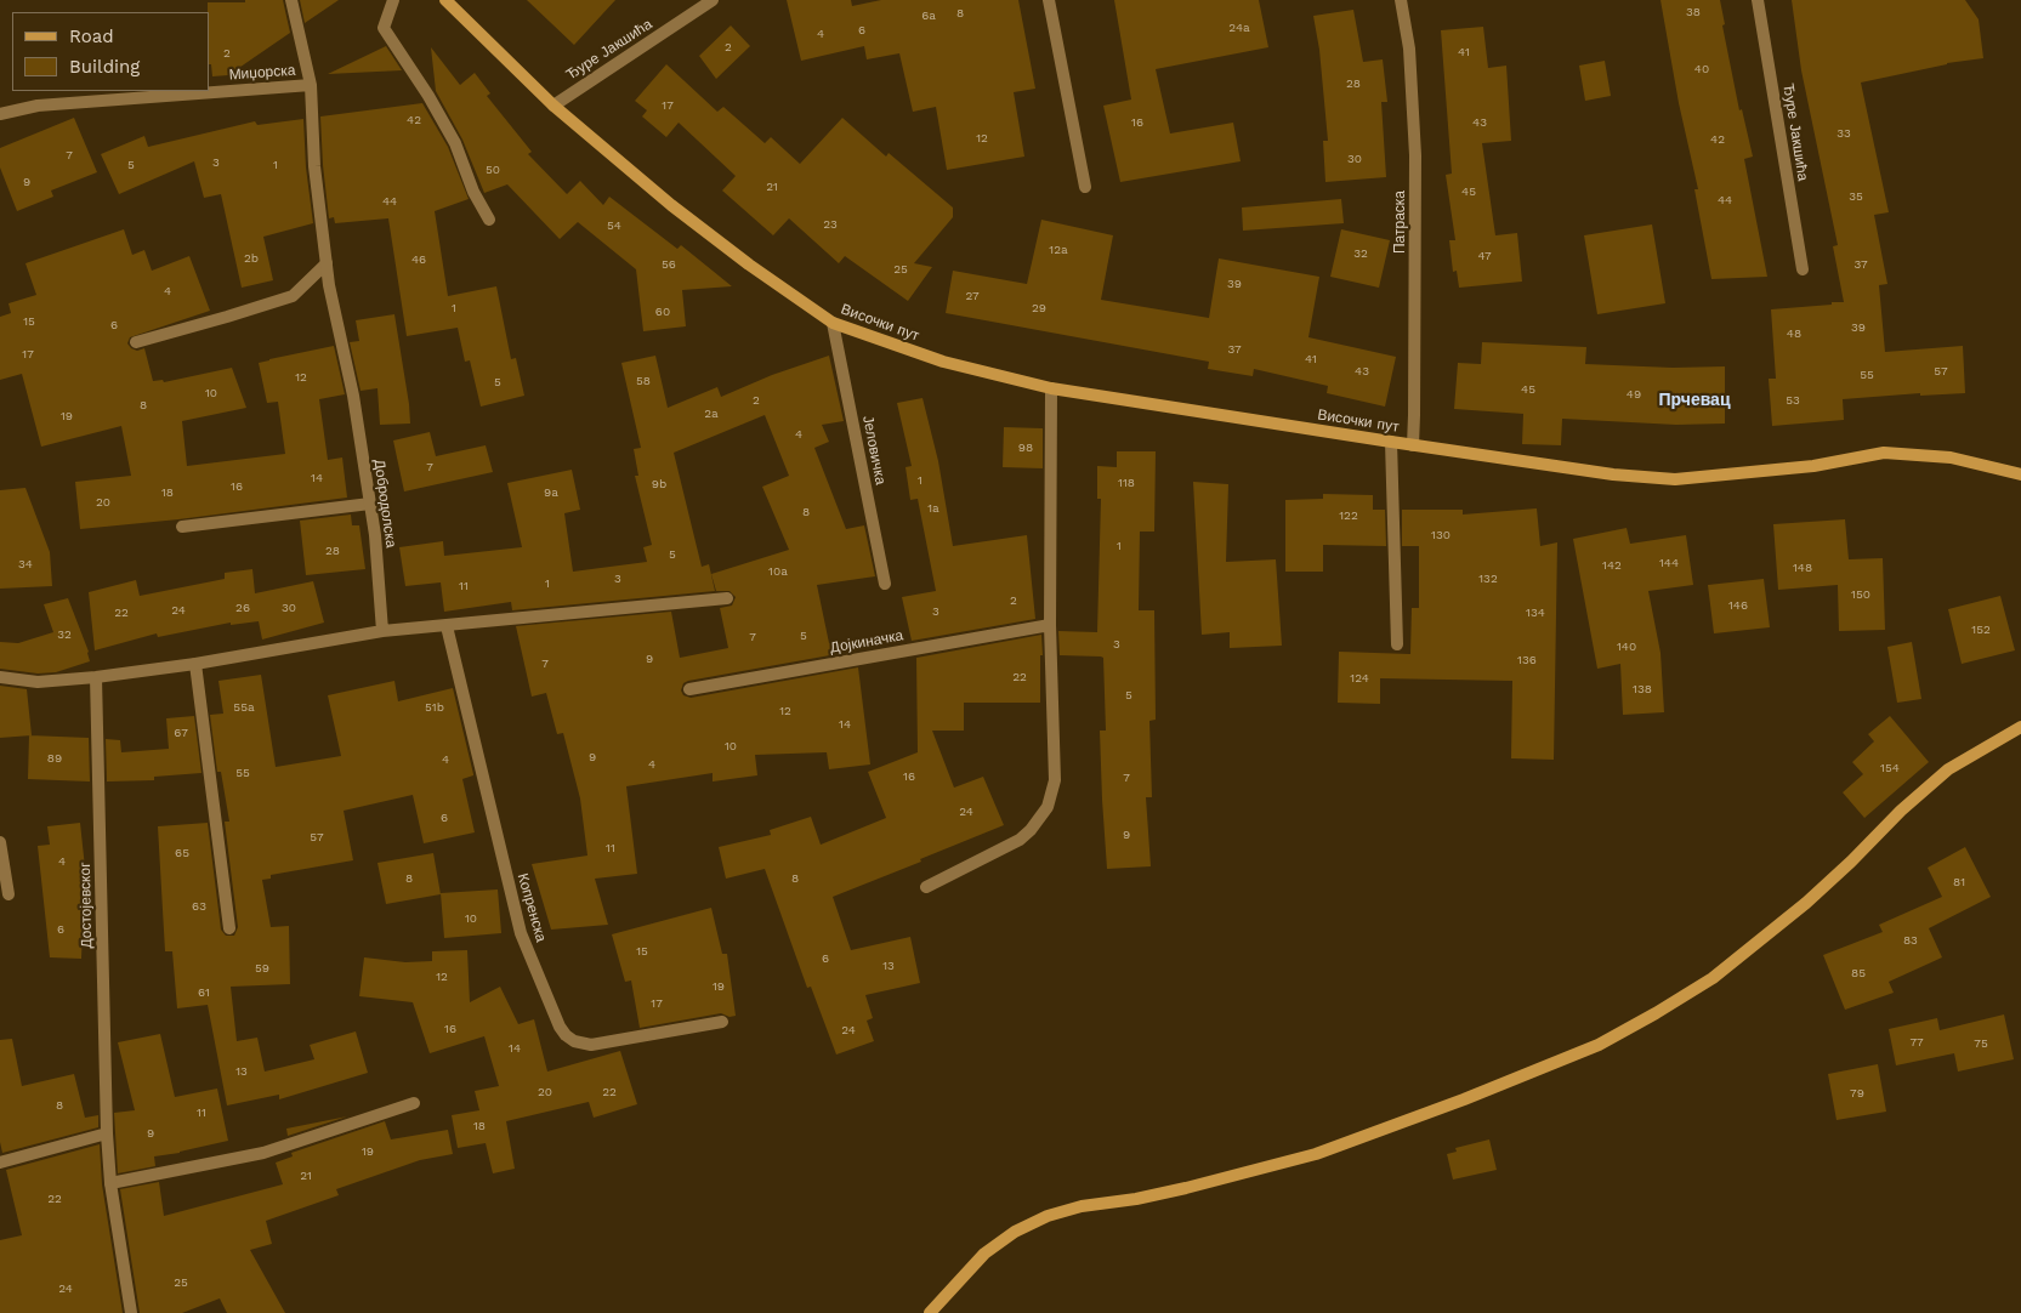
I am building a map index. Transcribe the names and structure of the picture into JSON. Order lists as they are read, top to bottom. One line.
{"streets":{"main road":["Височки пут"],"street":["Ђуре Јакшића","Миџорска","Патраска","Јеловичка","Добродолска","Дојкиначка","Достојевског","Копренска"]},"crossings":[["Ђуре Јакшића","Височки пут"],["Миџорска","Добродолска"],["Патраска","Височки пут"],["Височки пут","Јеловичка"]],"districts":["Прчевац"],"house_numbers":["38","8","6a","24a","6","4","2","41","2","40","28","17","42","16","43","33","12","42","7","30","3","5","1","50","9","21","45","35","44","44","23","54","12a","32","47","2b","46","56","37","25","39","4","27","1","29","60","15","6","39","48","37","17","41","43","57","55","12","58","5","45","10","49","2","53","8","2a","19","4","98","7","14","1","118","9b","16","18","9a","20","1a","8","122","130","1","28","5","144","34","142","148","10a","3","132","1","11","150","2","146","26","30","24","3","22","134","152","32","5","7","3","140","9","136","7","22","124","138","5","55a","51b","12","14","67","10","9","89","4","4","154","55","16","7","24","6","9","57","11","65","4","8","8","81","63","10","6","83","15","6","13","59","85","12","19","61","17","16","24","77","75","14","13","20","22","79","8","11","18","9","19","21","22","25","24"],"legend":["Road","Building"]}
